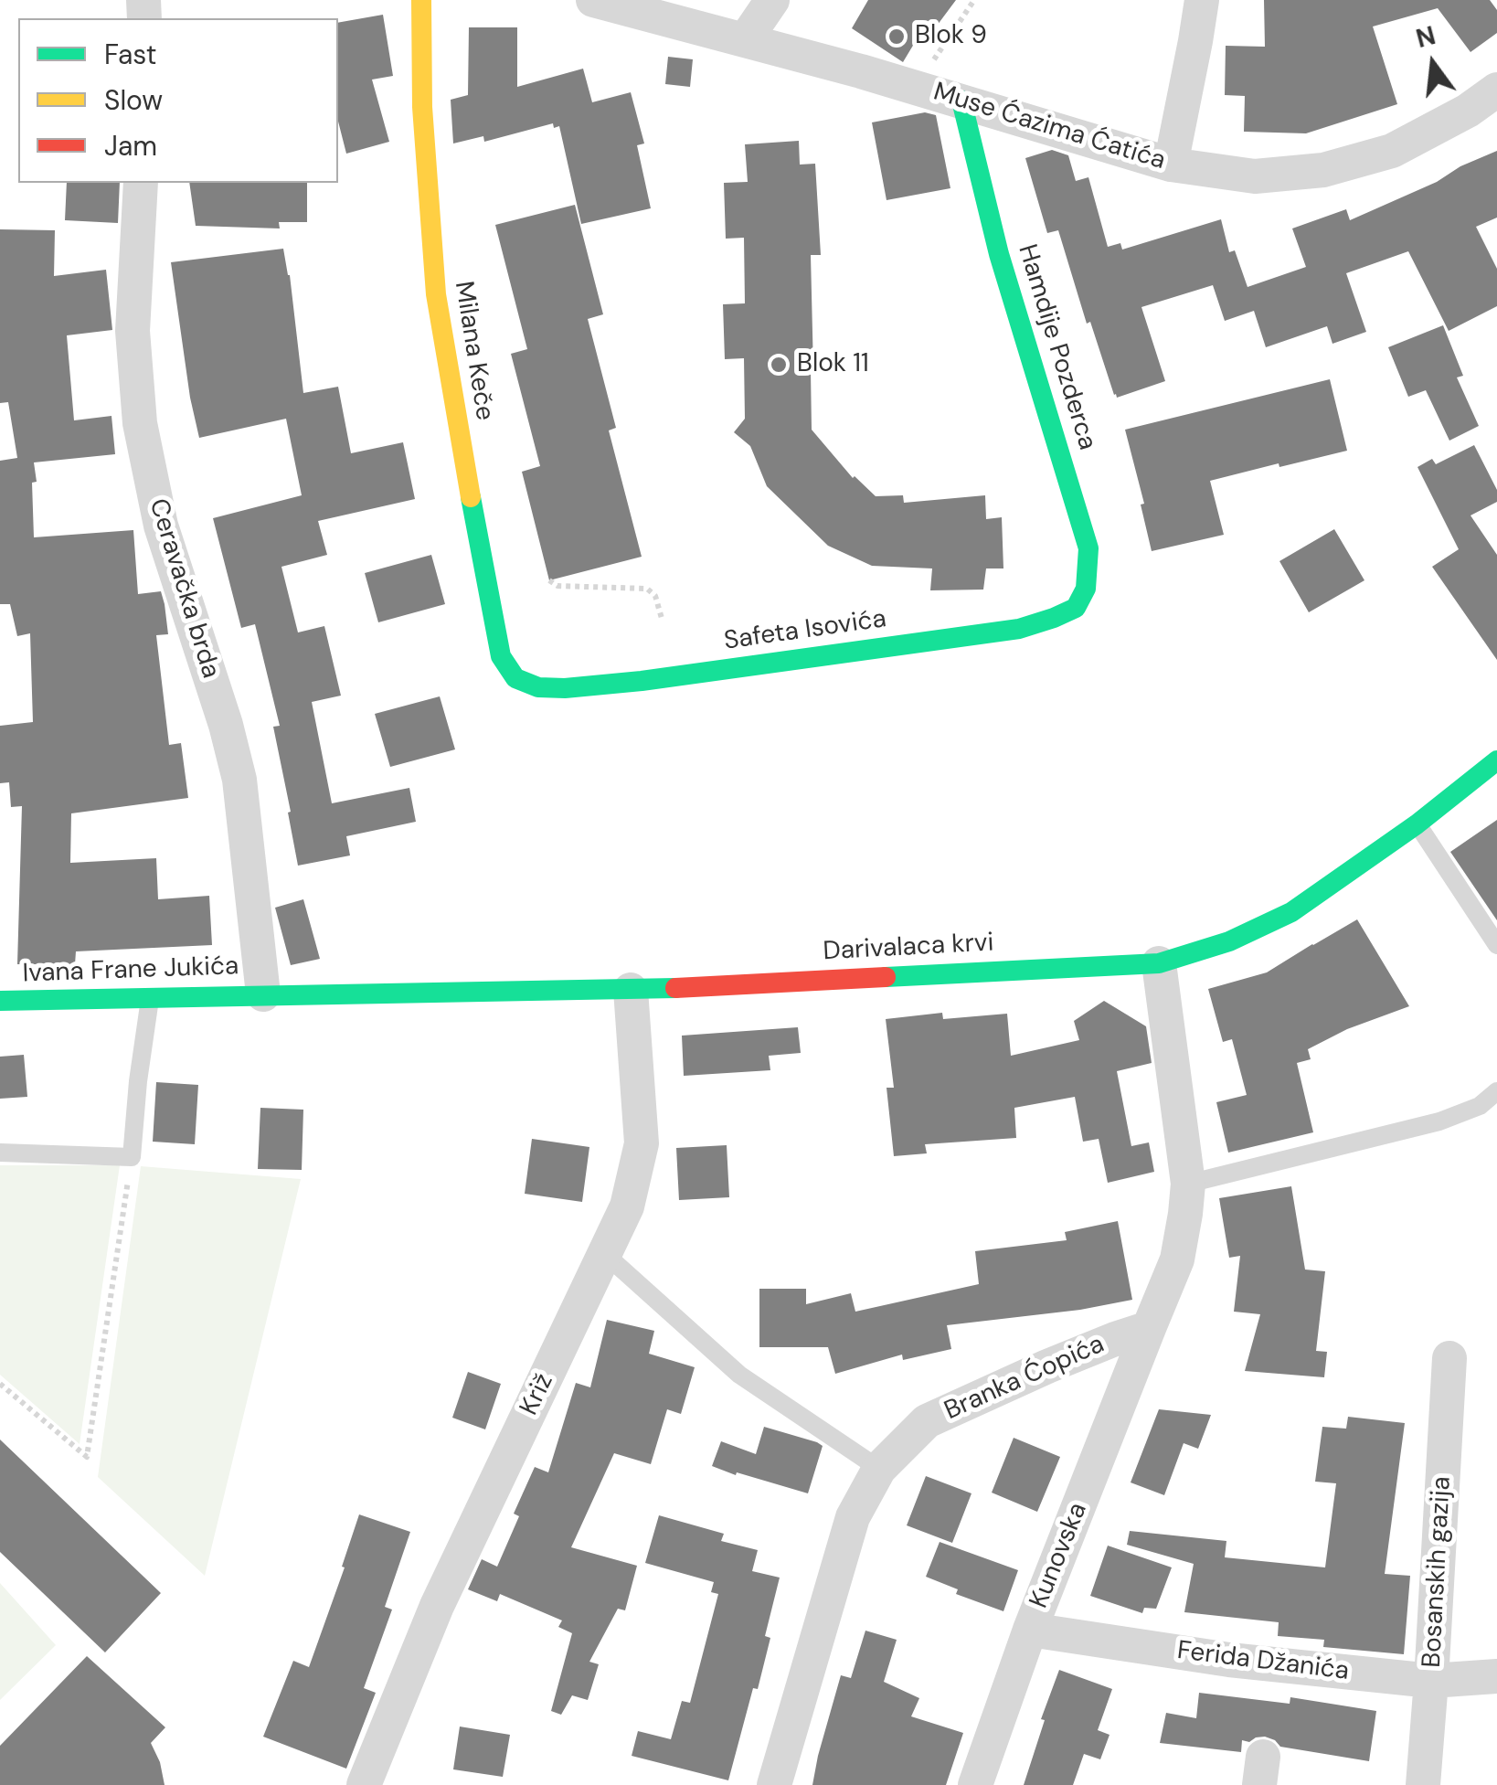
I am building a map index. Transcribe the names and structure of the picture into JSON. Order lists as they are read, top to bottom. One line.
{"streets":{"street":["Muse Ćazima Ćatića","Hamdije Pozderca","Milana Keče","Ceravačka brda","Safeta Isovića","Darivalaca krvi","Ivana Frane Jukića","Branka Ćopića","Križ","Kunovska","Bosanskih gazija","Ferida Džanića"]},"crossings":[["Muse Ćazima Ćatića","Hamdije Pozderca"],["Hamdije Pozderca","Safeta Isovića"],["Milana Keče","Safeta Isovića"],["Ceravačka brda","Darivalaca krvi"],["Ceravačka brda","Ivana Frane Jukića"],["Darivalaca krvi","Ivana Frane Jukića"],["Darivalaca krvi","Križ"],["Branka Ćopića","Kunovska"],["Kunovska","Ferida Džanića"],["Bosanskih gazija","Ferida Džanića"]],"places":["Blok 9","Blok 11"],"legend":["Fast","Slow","Jam"],"north":"top"}
